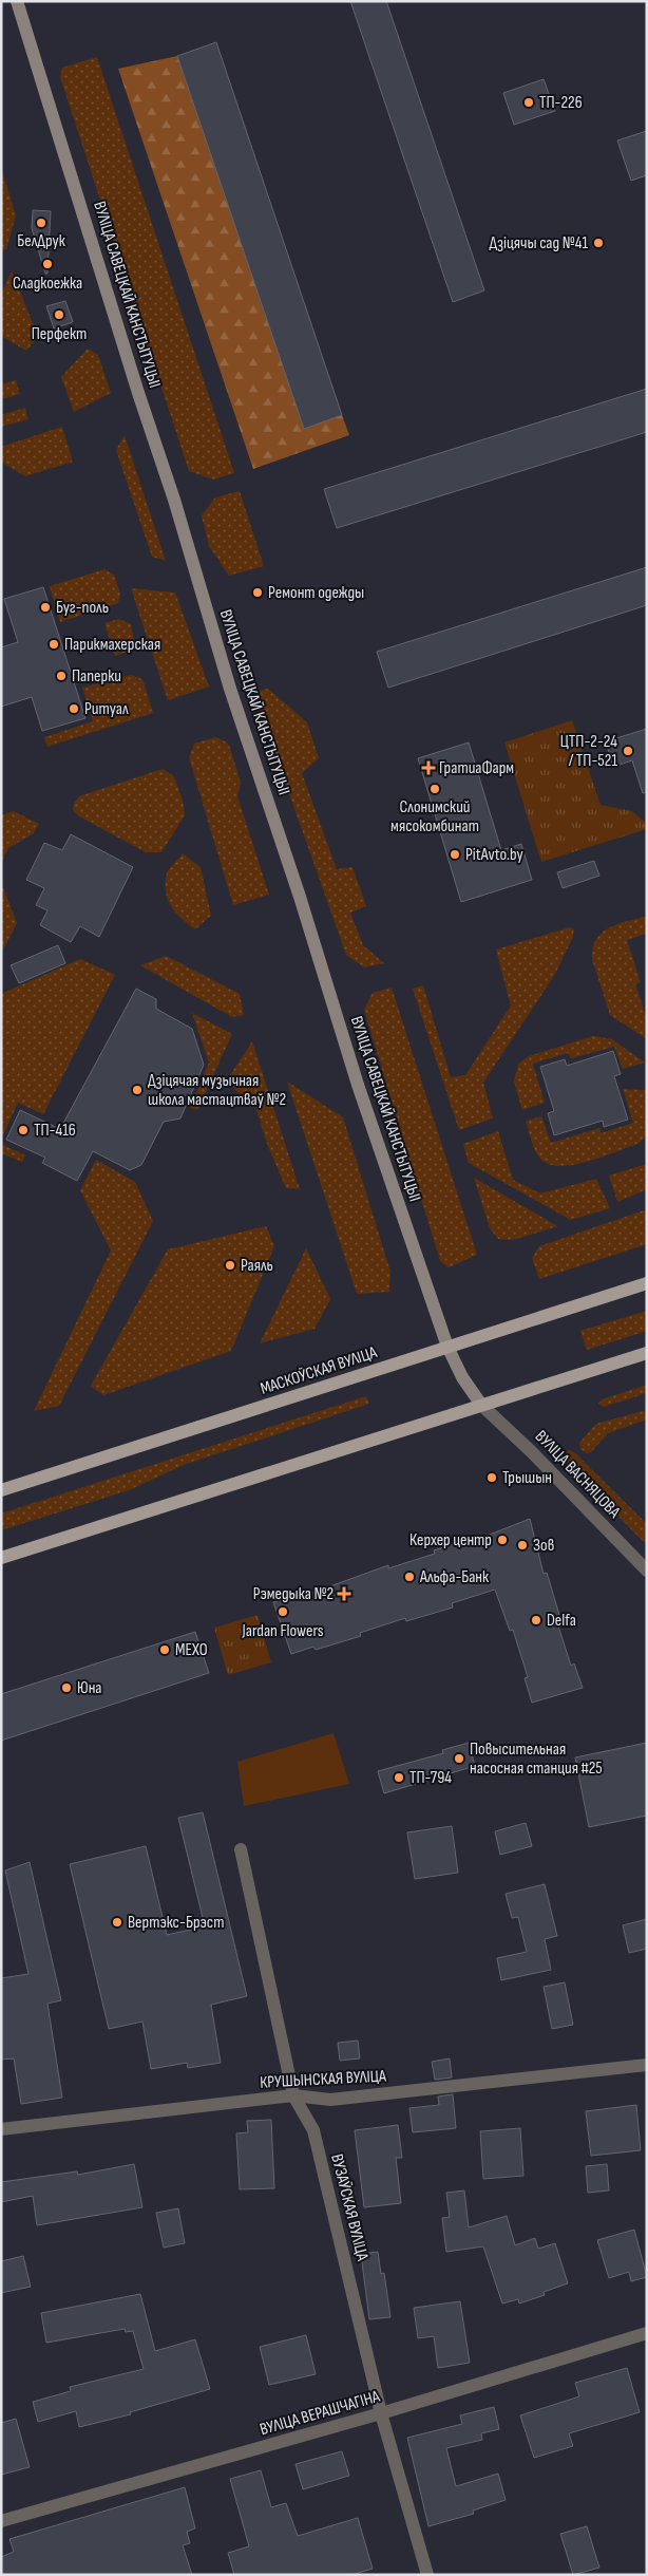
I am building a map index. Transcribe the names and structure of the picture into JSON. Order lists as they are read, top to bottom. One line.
{"streets":{"main road":["ВУЛІЦА САВЕЦКАЙ КАНСТЫТУЦЫІ","МАСКОЎСКАЯ ВУЛІЦА"],"street":["ВУЛІЦА ВАСНЯЦОВА","КРУШЫНСКАЯ ВУЛІЦА","ВУЗАЎСКАЯ ВУЛІЦА","ВУЛІЦА ВЕРАШЧАГІНА"]},"crossings":[["ВУЛІЦА САВЕЦКАЙ КАНСТЫТУЦЫІ","МАСКОЎСКАЯ ВУЛІЦА"],["ВУЛІЦА САВЕЦКАЙ КАНСТЫТУЦЫІ","ВУЛІЦА ВАСНЯЦОВА"],["КРУШЫНСКАЯ ВУЛІЦА","ВУЗАЎСКАЯ ВУЛІЦА"],["ВУЗАЎСКАЯ ВУЛІЦА","ВУЛІЦА ВЕРАШЧАГІНА"]],"places":{"other":["ТП-226","БелДрук","Дзіцячы сад №41","Сладкоежка","Перфект","Ремонт одежды","Буг-поль","Парикмахерская","Паперки","Ритуал","ЦТП-2-24 / ТП-521","Слонимский мясокомбинат","PitAvto.by","Дзіцячая музычная школа мастацтваў №2","ТП-416","Раяль","Трышын","Керхер центр","Зов","Альфа-Банк","Jardan Flowers","Delfa","MEXO","Юна","Повысительная насосная станция #25","ТП-794","Вертэкс-Брэст"],"health":["ГратиаФарм","Рэмедыка №2"]}}
